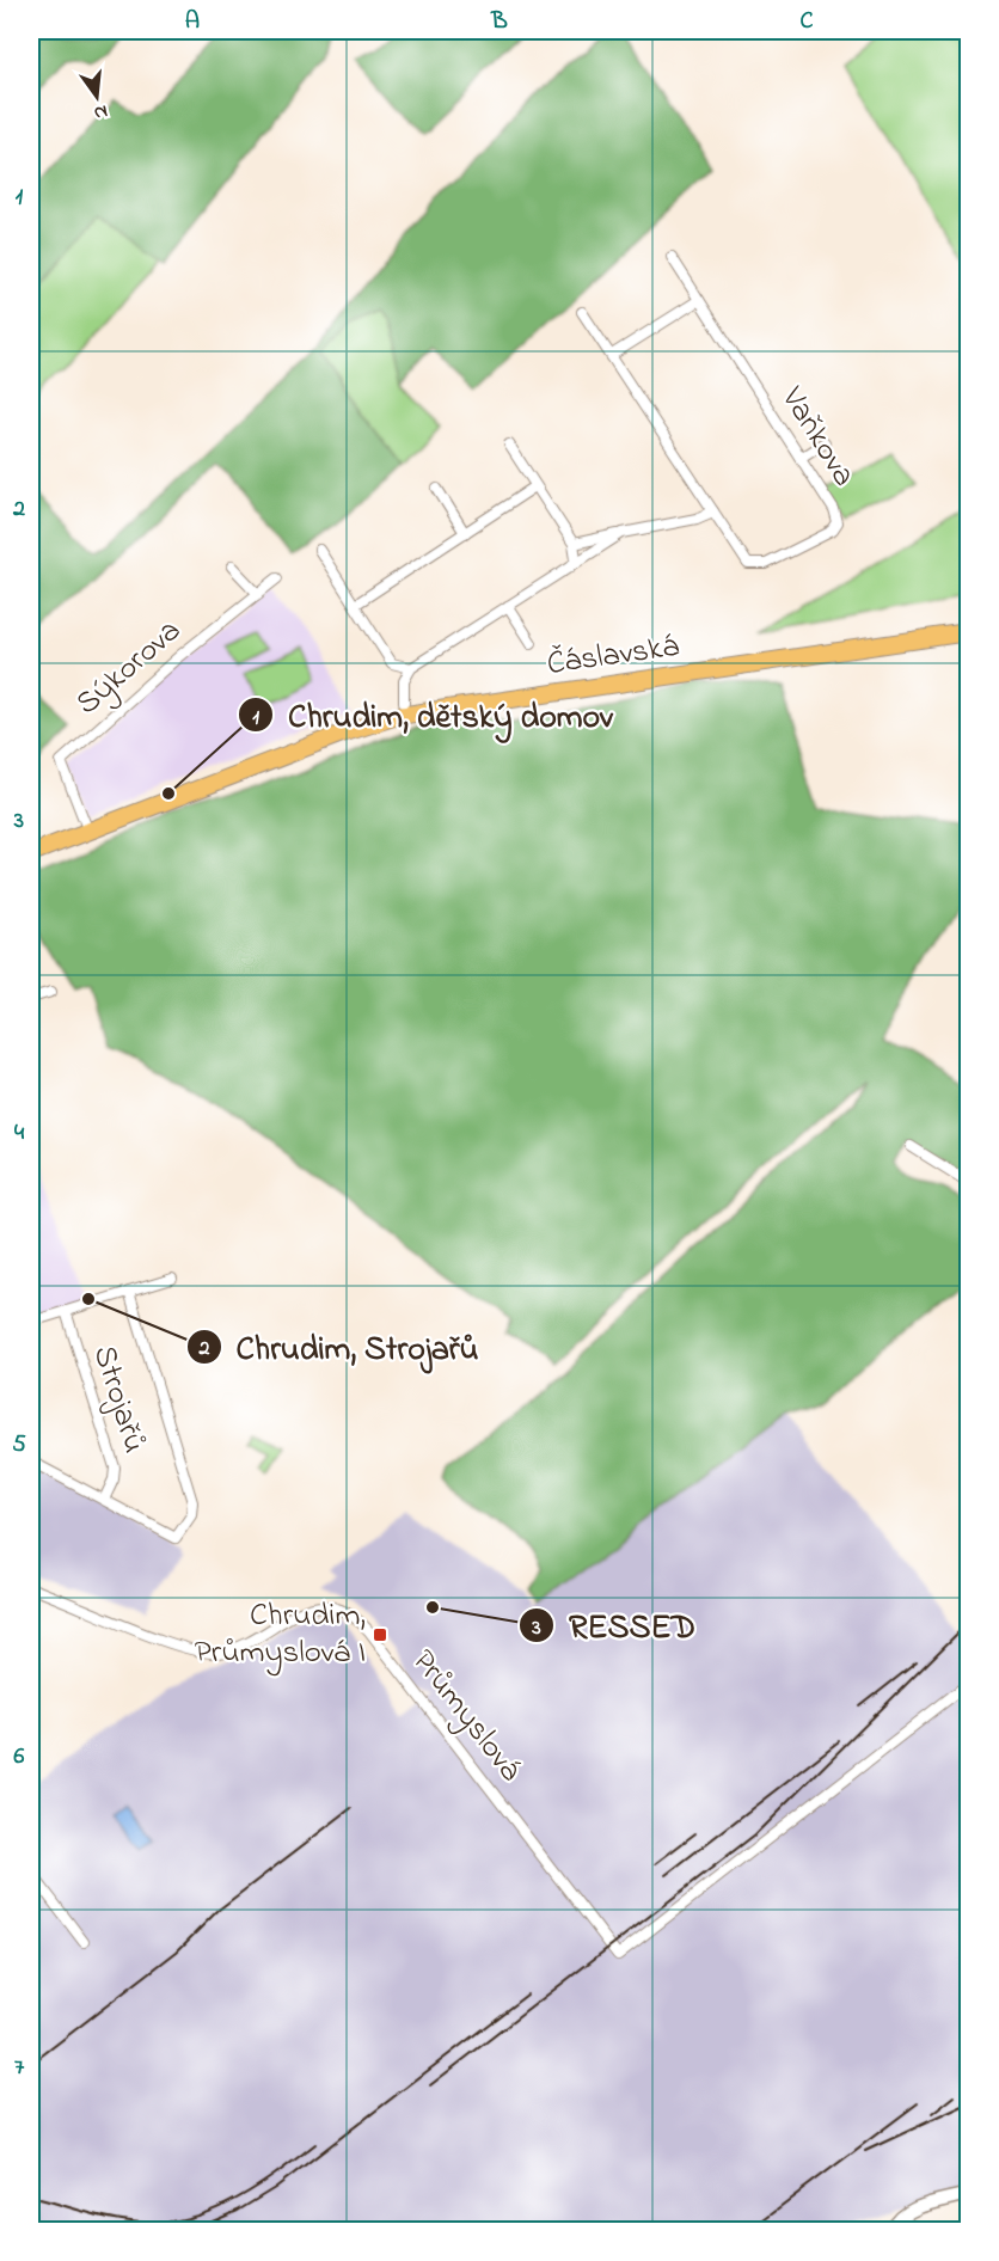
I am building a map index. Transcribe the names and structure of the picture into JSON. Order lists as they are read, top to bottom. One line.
{"streets":{"main road":["Čáslavská"],"street":["Vaňkova","Sýkorova","Strojařů","Průmyslová"]},"crossings":[["Čáslavská","Sýkorova"]],"places":{"other":["Chrudim, dětský domov","Chrudim, Strojařů","RESSED"],"transit":["Chrudim, Průmyslová I"]},"north":"bottom","grid":{"columns":["A","B","C"],"rows":["1","2","3","4","5","6","7"]}}
